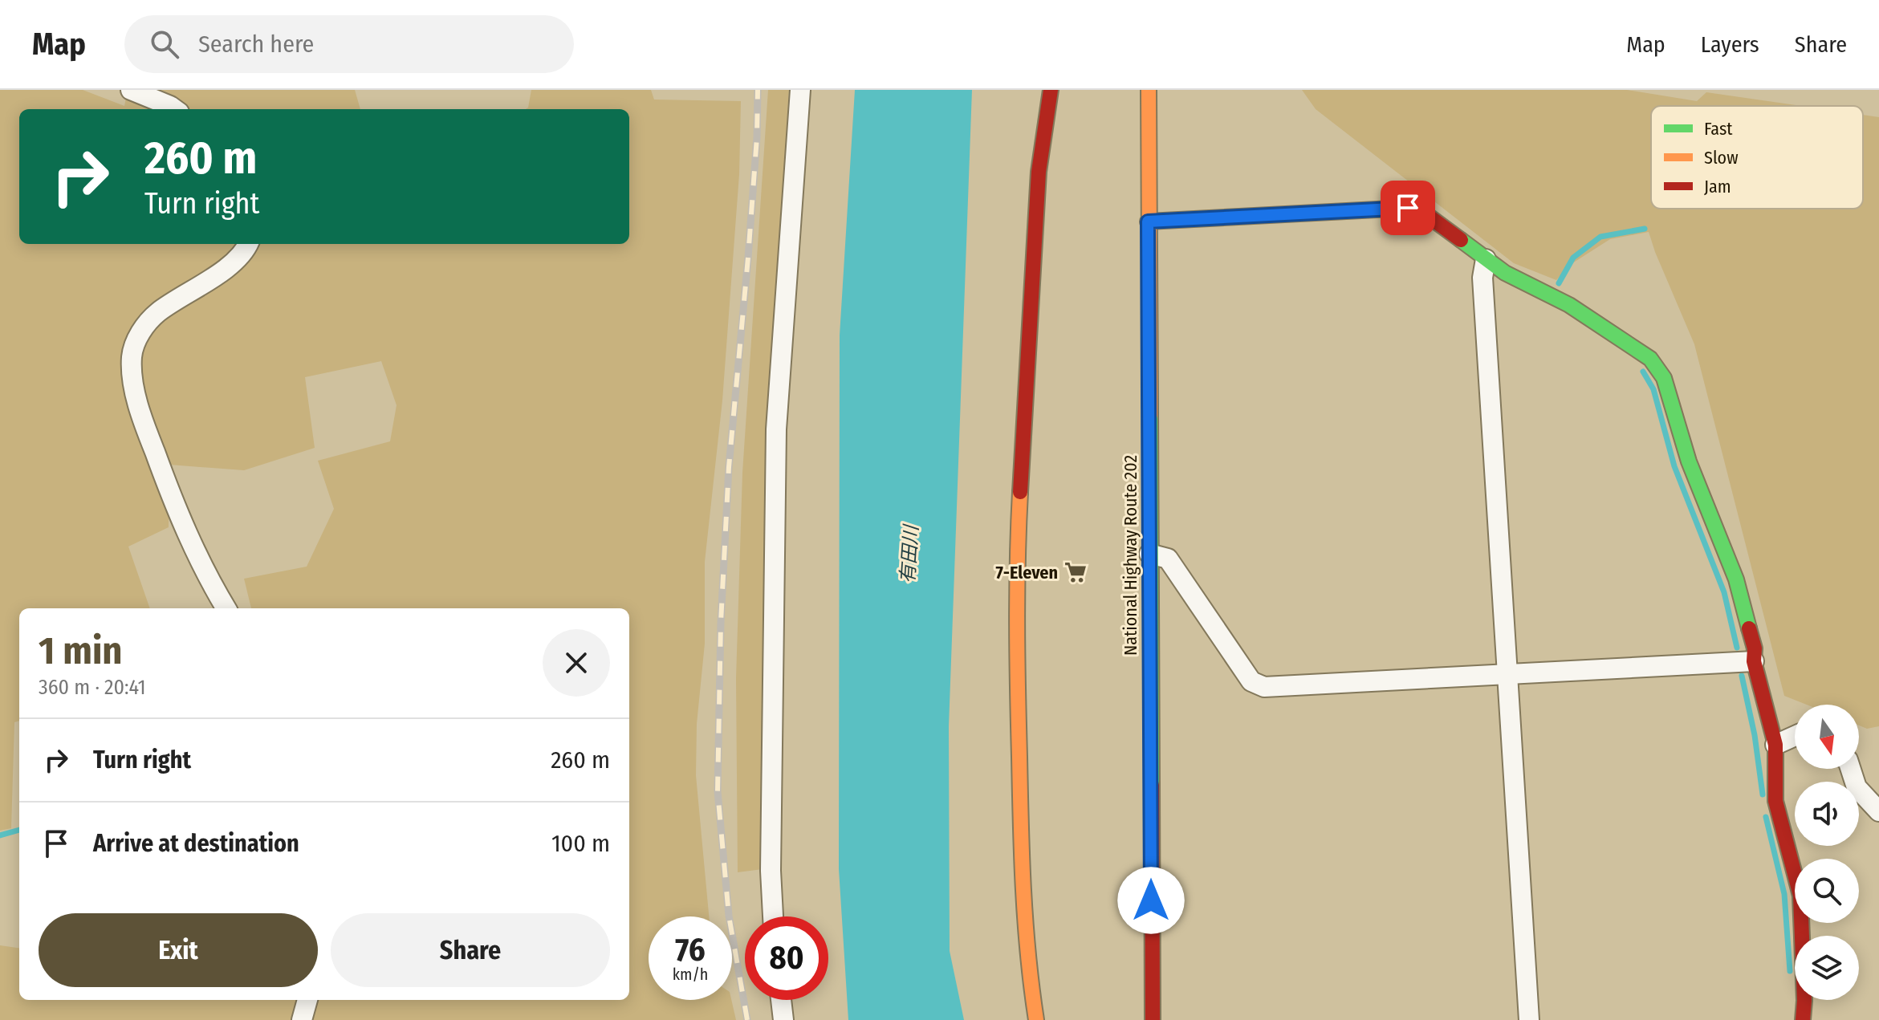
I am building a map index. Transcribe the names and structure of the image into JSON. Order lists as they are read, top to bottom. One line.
{"streets":{"main road":["National Highway Route 202"]},"water":["有田川"],"places":{"supermarket":["7-Eleven"]},"legend":["Fast","Slow","Jam"],"north":"bottom","page":{"header":"Map","search":"Search here","nav":["Map","Layers","Share"],"turn":["260 m","Turn right"],"heading":["1 min","360 m · 20:41"],"list":[{"name":"Turn right","value":"260 m"},{"name":"Arrive at destination","value":"100 m"}],"buttons":["Exit","Share"],"speed":"76 km/h","limit":"80"}}
